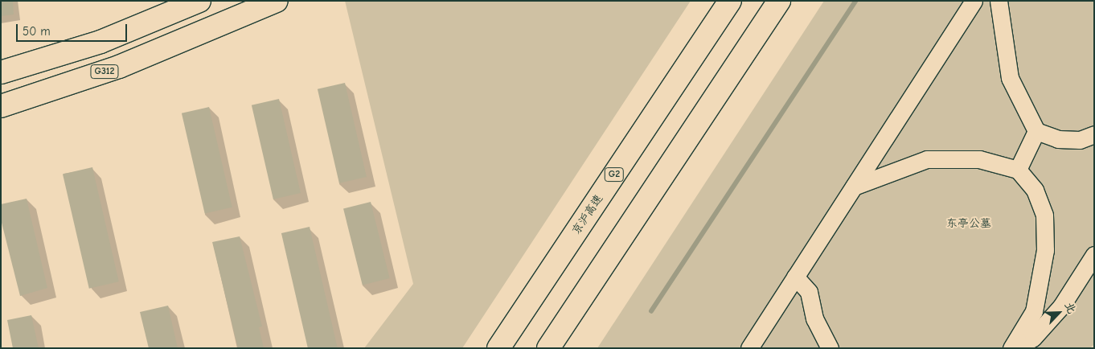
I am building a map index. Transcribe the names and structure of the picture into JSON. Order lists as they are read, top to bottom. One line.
{"streets":{"highway":["G312","G2","京沪高速"]},"parks":["东亭公墓"],"scale_bar":"50 m","north":"top right"}
